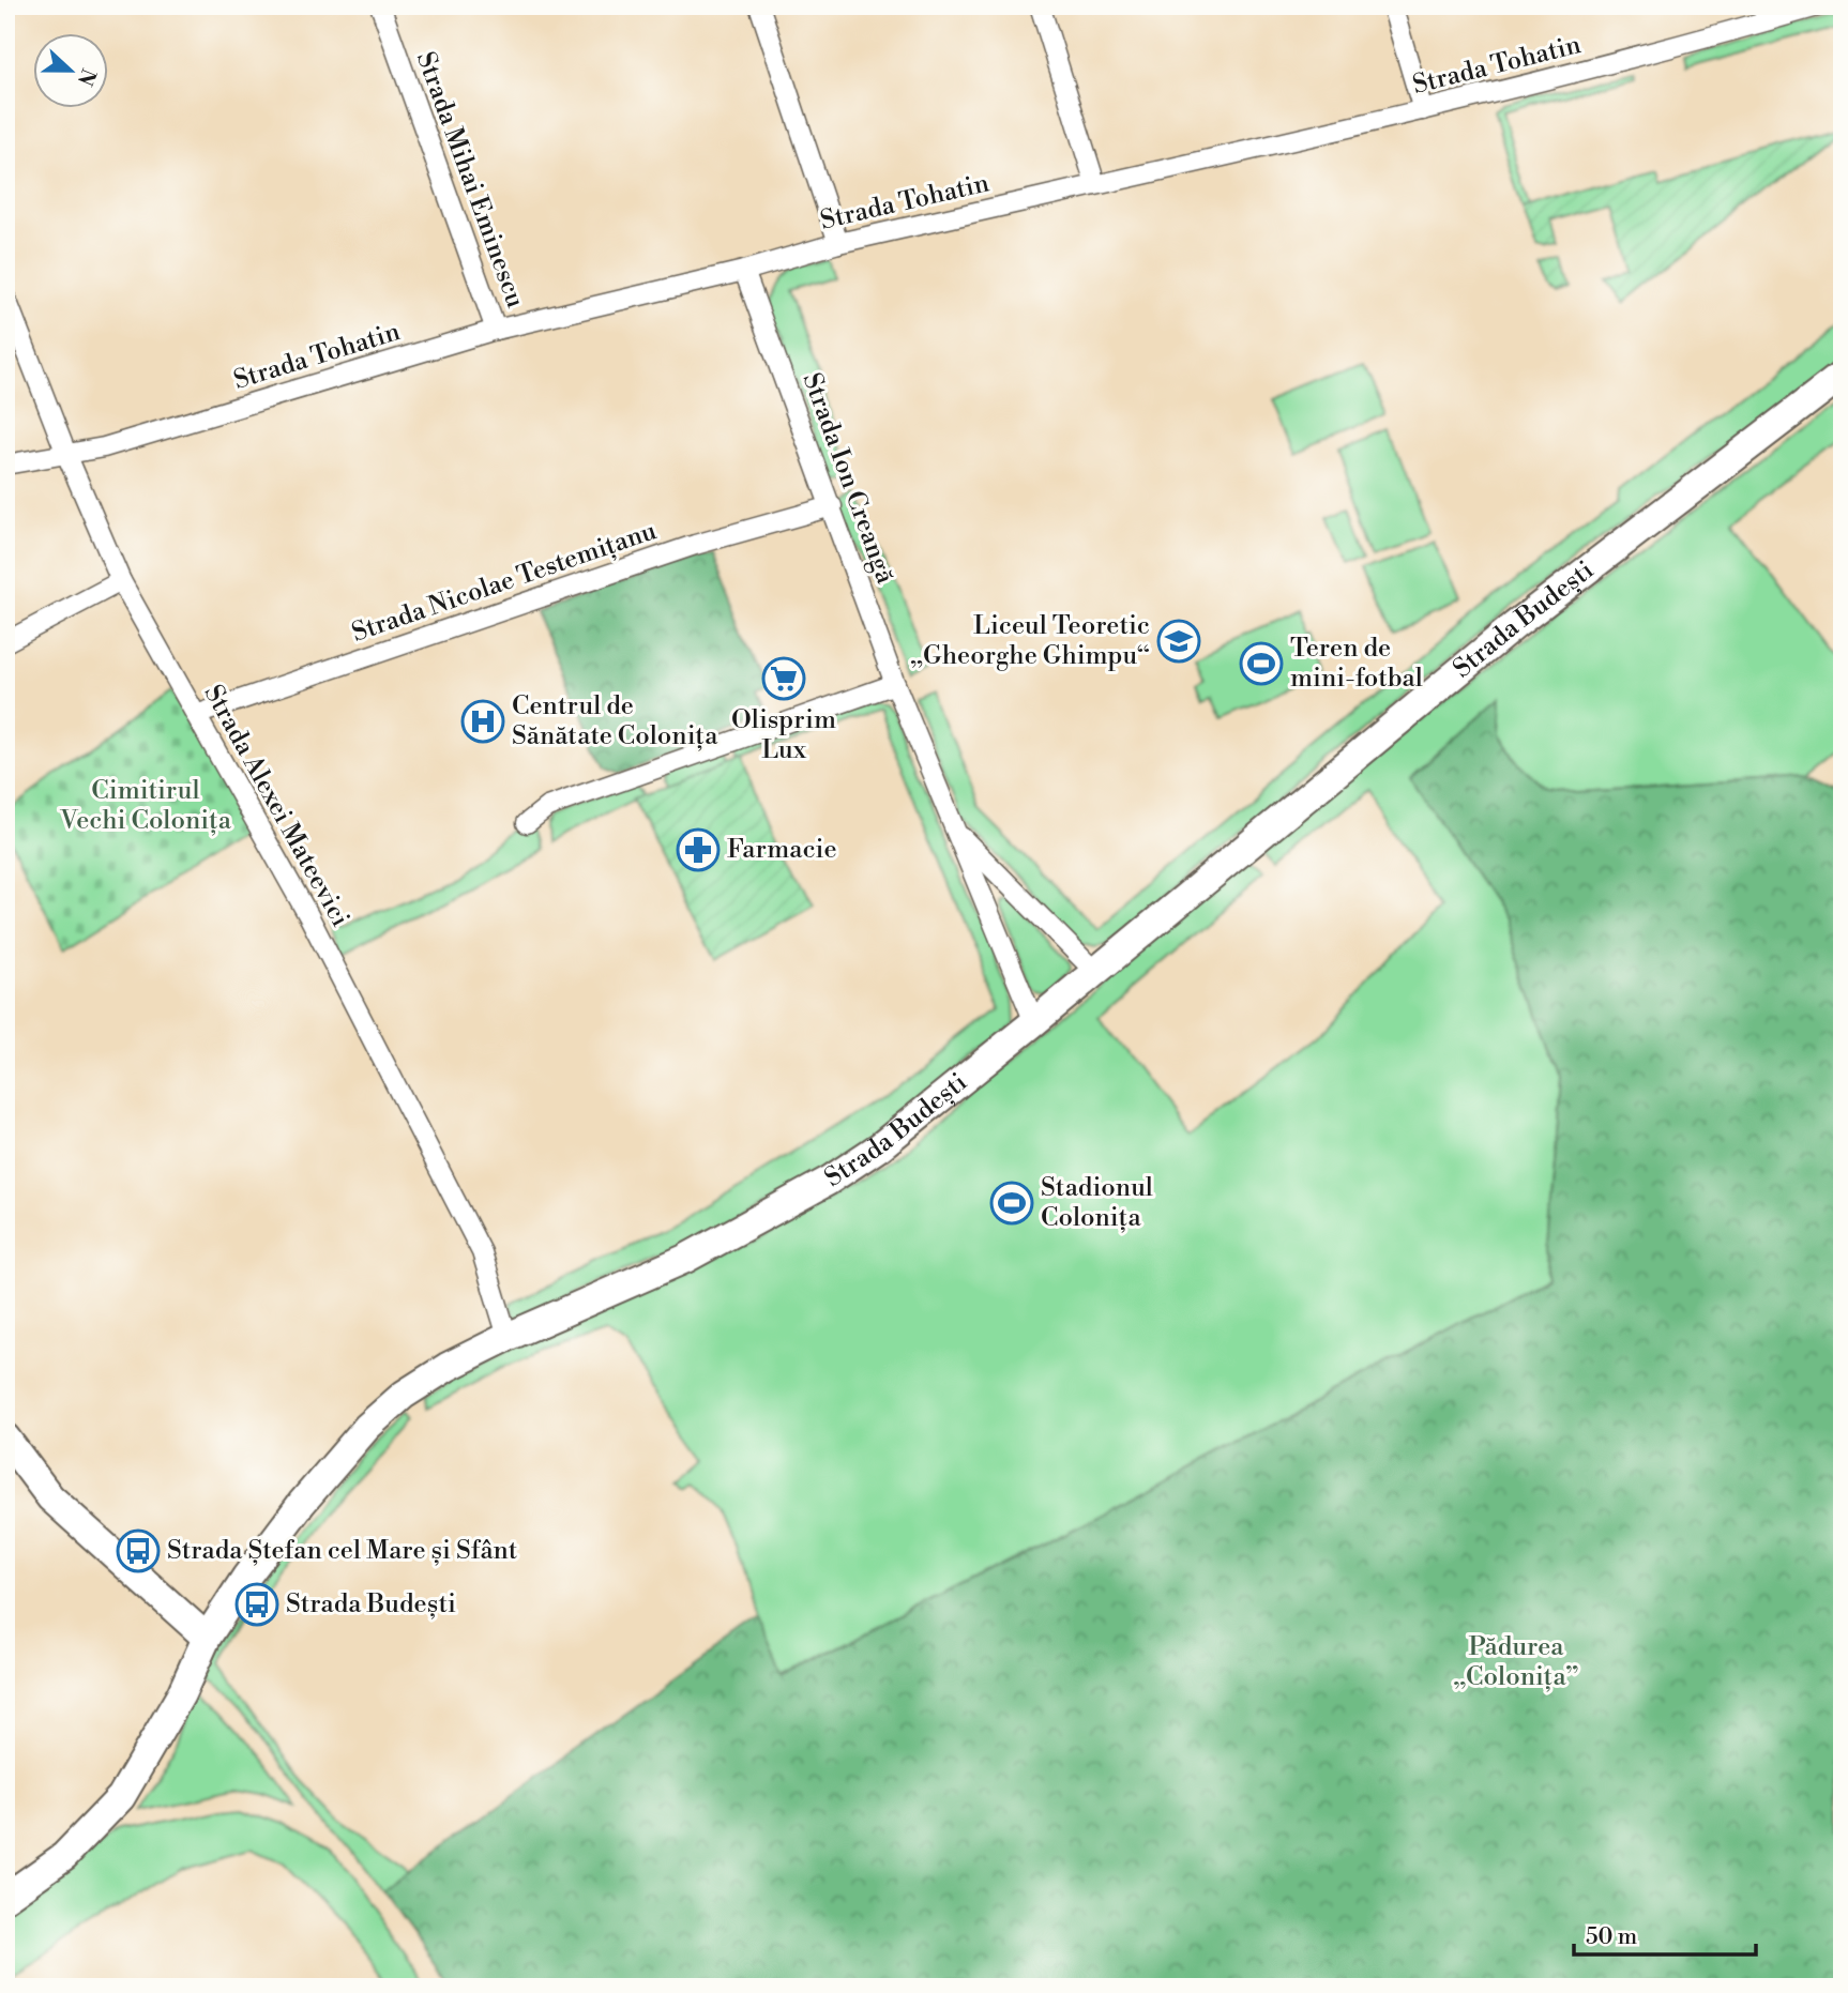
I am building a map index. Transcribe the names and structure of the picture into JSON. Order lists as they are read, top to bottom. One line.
{"streets":{"street":["Strada Tohatin","Strada Mihai Eminescu","Strada Ion Creangă","Strada Nicolae Testemițanu","Strada Budești","Strada Alexei Mateevici"]},"crossings":[["Strada Tohatin","Strada Mihai Eminescu"],["Strada Tohatin","Strada Ion Creangă"],["Strada Tohatin","Strada Alexei Mateevici"],["Strada Ion Creangă","Strada Nicolae Testemițanu"],["Strada Ion Creangă","Strada Budești"],["Strada Nicolae Testemițanu","Strada Alexei Mateevici"],["Strada Budești","Strada Alexei Mateevici"]],"parks":["Cimitirul Vechi Colonița","Pădurea „Colonița”"],"places":{"school or university":["Liceul Teoretic „Gheorghe Ghimpu“"],"sports":["Teren de mini-fotbal","Stadionul Colonița"],"supermarket":["Olisprim Lux"],"hospital":["Centrul de Sănătate Colonița"],"pharmacy":["Farmacie"],"bus stop":["Strada Ștefan cel Mare și Sfânt","Strada Budești"]},"scale_bar":"50 m","north":"right"}
